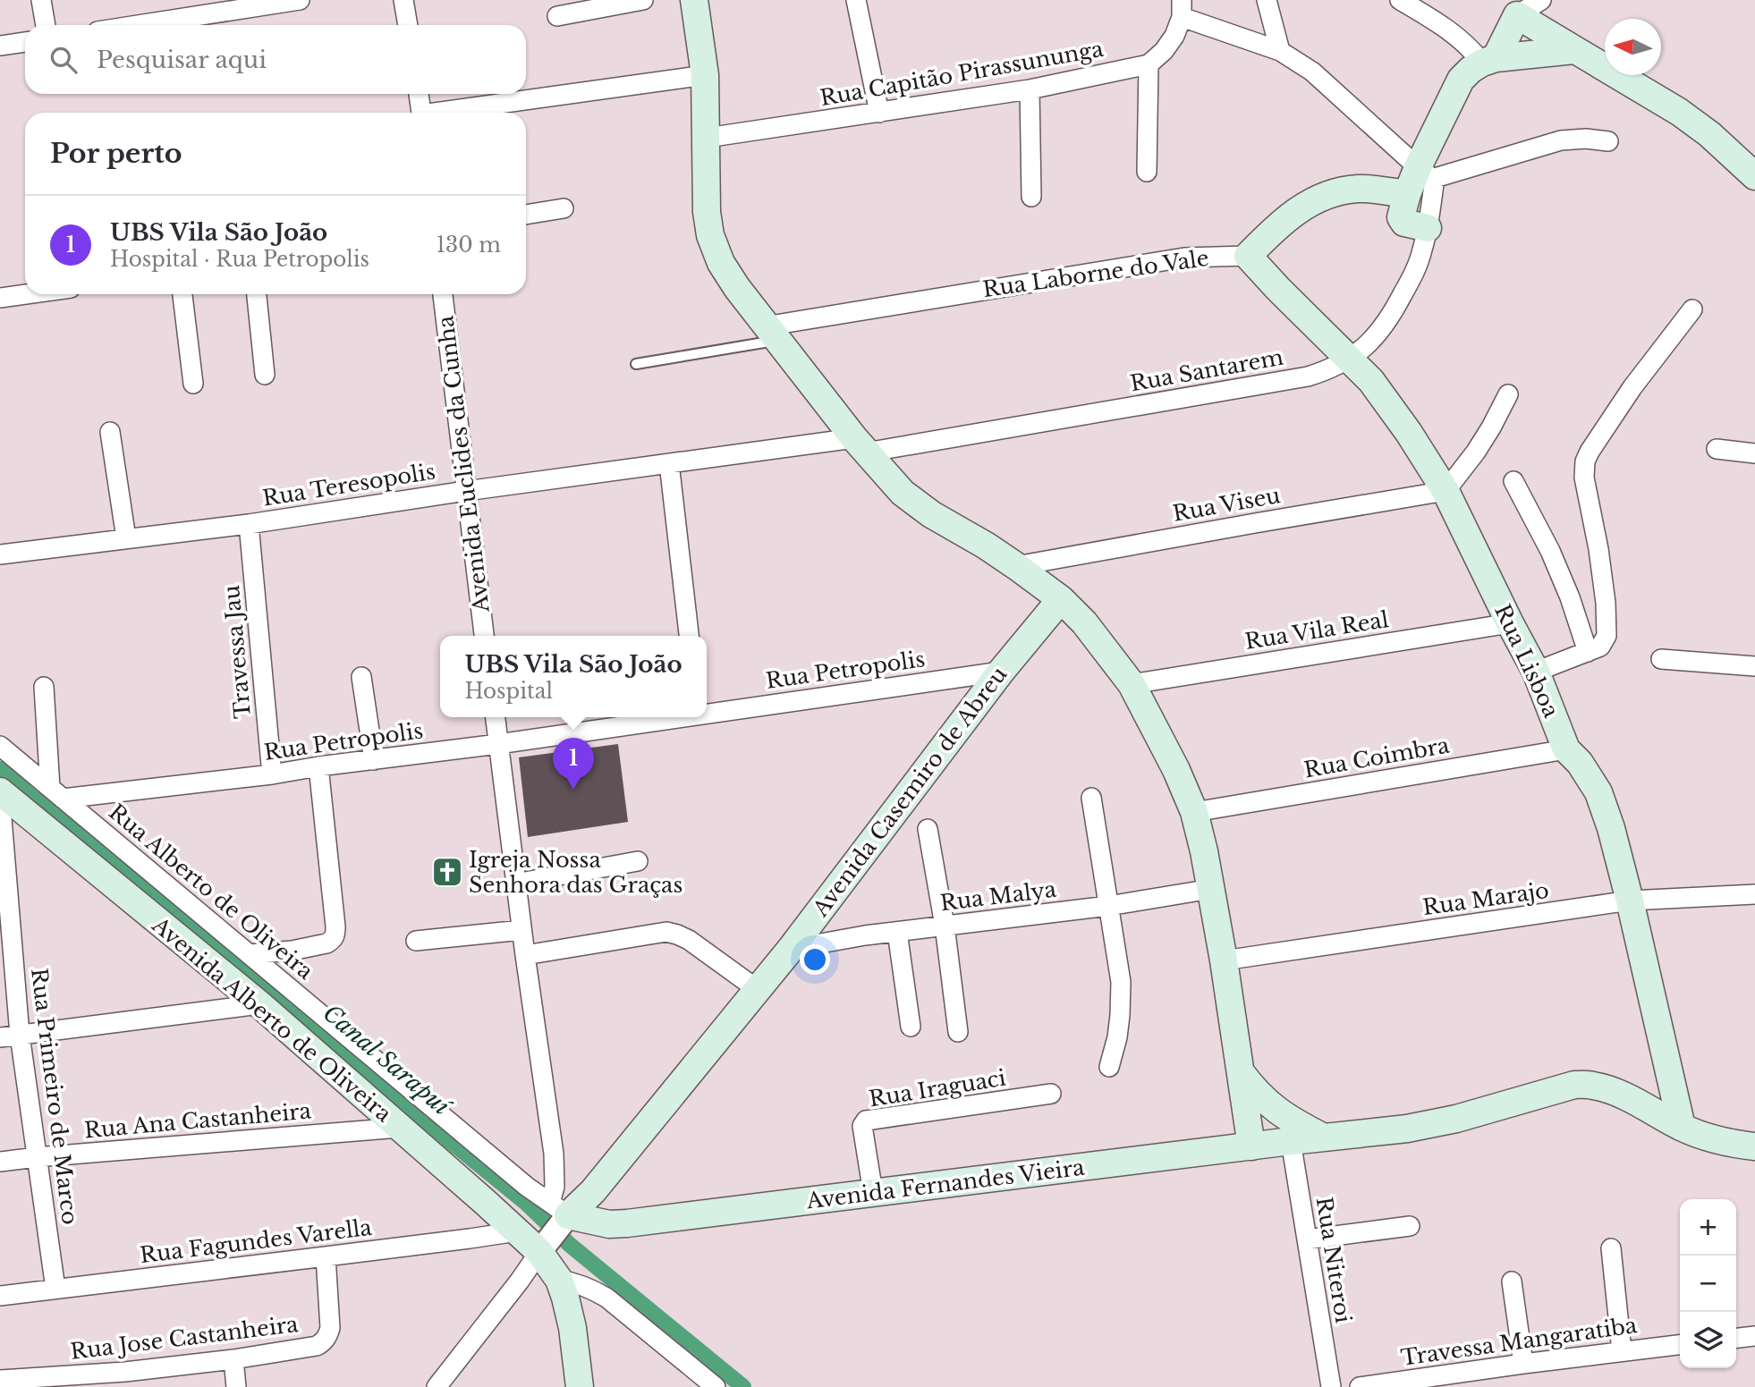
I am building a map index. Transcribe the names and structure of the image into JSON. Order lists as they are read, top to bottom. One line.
{"streets":{"main road":["Rua Lisboa","Avenida Casemiro de Abreu","Avenida Alberto de Oliveira","Avenida Fernandes Vieira"],"street":["Rua Capitão Pirassununga","Rua Laborne do Vale","Rua Santarem","Avenida Euclides da Cunha","Rua Teresopolis","Rua Viseu","Rua Vila Real","Travessa Jau","Rua Petropolis","Rua Coimbra","Rua Alberto de Oliveira","Rua Malya","Rua Marajo","Rua Iraguaci","Rua Primeiro de Marco","Rua Ana Castanheira","Rua Fagundes Varella","Rua Niteroi","Rua Jose Castanheira","Travessa Mangaratiba"]},"crossings":[["Rua Laborne do Vale","Rua Lisboa"],["Rua Santarem","Rua Teresopolis"],["Rua Santarem","Rua Lisboa"],["Avenida Euclides da Cunha","Rua Teresopolis"],["Rua Teresopolis","Travessa Jau"],["Rua Viseu","Rua Lisboa"],["Rua Vila Real","Rua Lisboa"],["Travessa Jau","Rua Petropolis"],["Rua Lisboa","Rua Coimbra"],["Rua Lisboa","Rua Marajo"],["Rua Lisboa","Avenida Fernandes Vieira"],["Rua Petropolis","Avenida Casemiro de Abreu"],["Rua Petropolis","Rua Alberto de Oliveira"],["Avenida Casemiro de Abreu","Rua Alberto de Oliveira"],["Avenida Casemiro de Abreu","Rua Malya"],["Avenida Casemiro de Abreu","Avenida Alberto de Oliveira"],["Avenida Casemiro de Abreu","Avenida Fernandes Vieira"],["Rua Alberto de Oliveira","Avenida Alberto de Oliveira"],["Rua Alberto de Oliveira","Avenida Fernandes Vieira"],["Avenida Alberto de Oliveira","Rua Ana Castanheira"],["Avenida Alberto de Oliveira","Avenida Fernandes Vieira"],["Avenida Alberto de Oliveira","Rua Fagundes Varella"],["Rua Iraguaci","Avenida Fernandes Vieira"],["Rua Primeiro de Marco","Rua Ana Castanheira"],["Rua Primeiro de Marco","Rua Fagundes Varella"],["Avenida Fernandes Vieira","Rua Niteroi"],["Rua Fagundes Varella","Rua Jose Castanheira"]],"water":["Canal Sarapuí"],"places":{"church":["Igreja Nossa Senhora das Graças"]},"north":"left","page":{"search":"Pesquisar aqui","heading":"Por perto","list":[{"mark":"1","name":"UBS Vila São João","note":"Hospital · Rua Petropolis","value":"130 m"}],"popup":["UBS Vila São João","Hospital"],"pins":"1","map_buttons":["+","−"]}}
